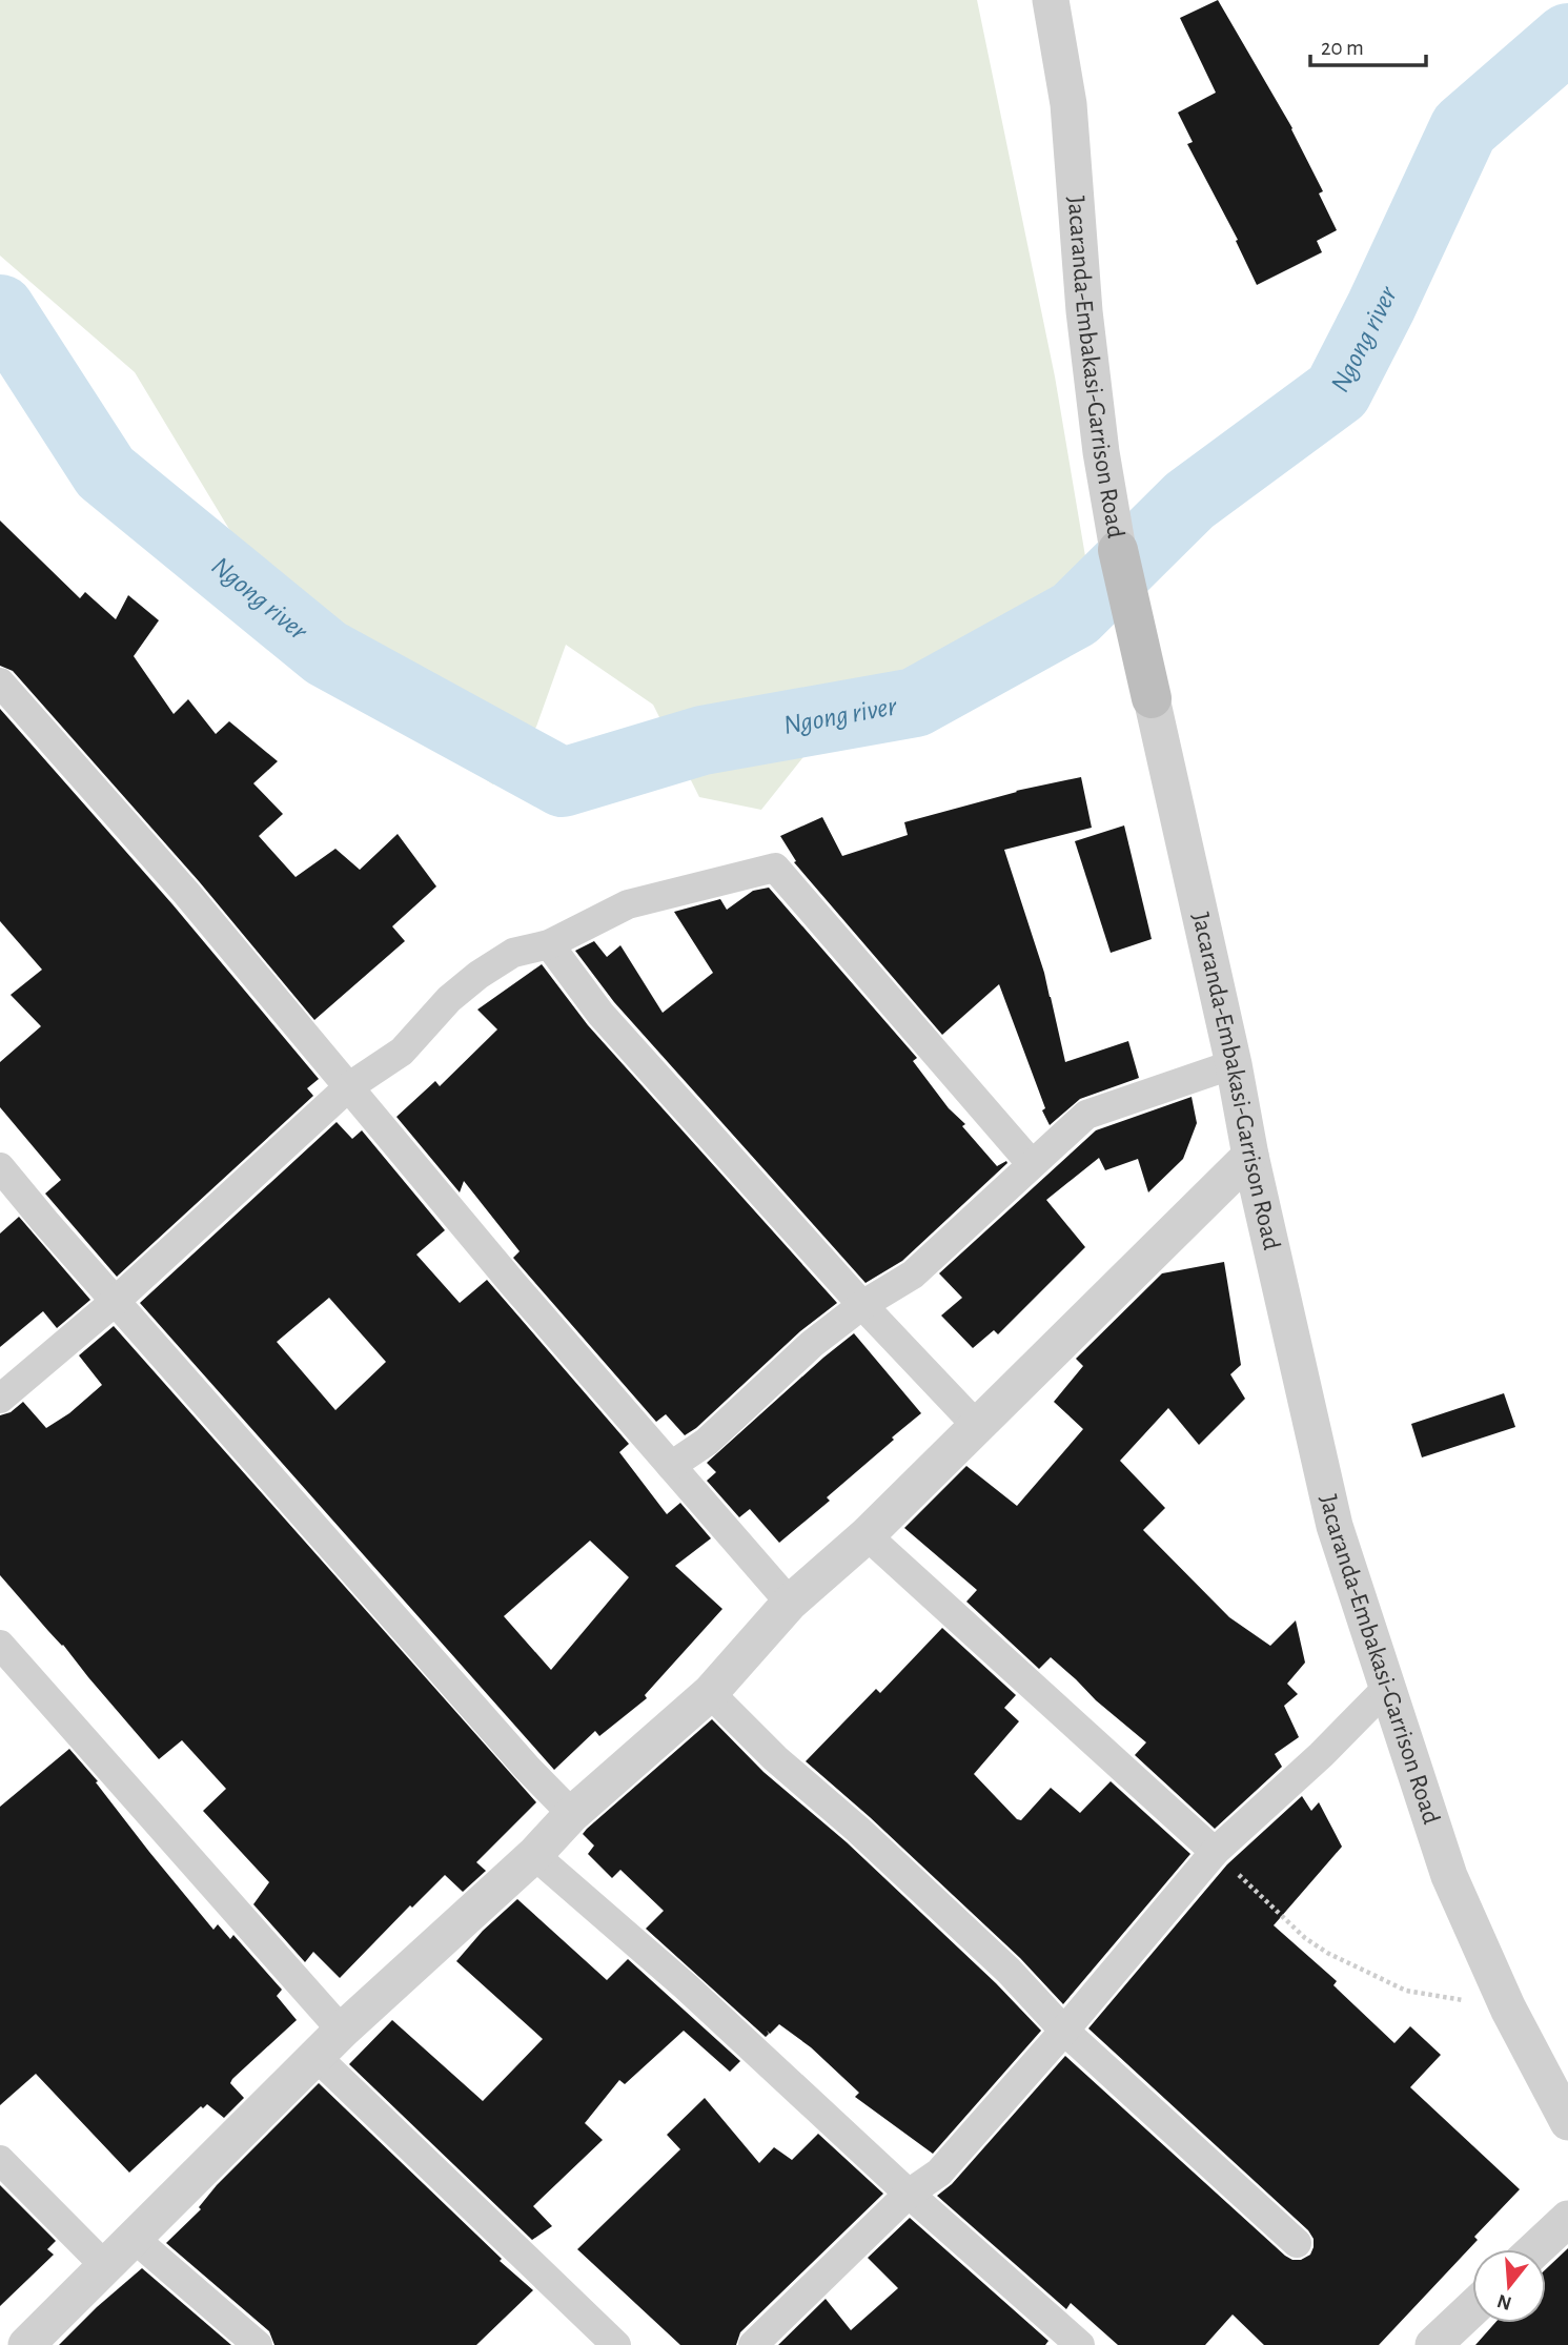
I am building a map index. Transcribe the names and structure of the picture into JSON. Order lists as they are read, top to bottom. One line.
{"streets":{"main road":["Jacaranda-Embakasi-Garrison Road"]},"water":["Ngong river"],"scale_bar":"20 m","north":"bottom"}
